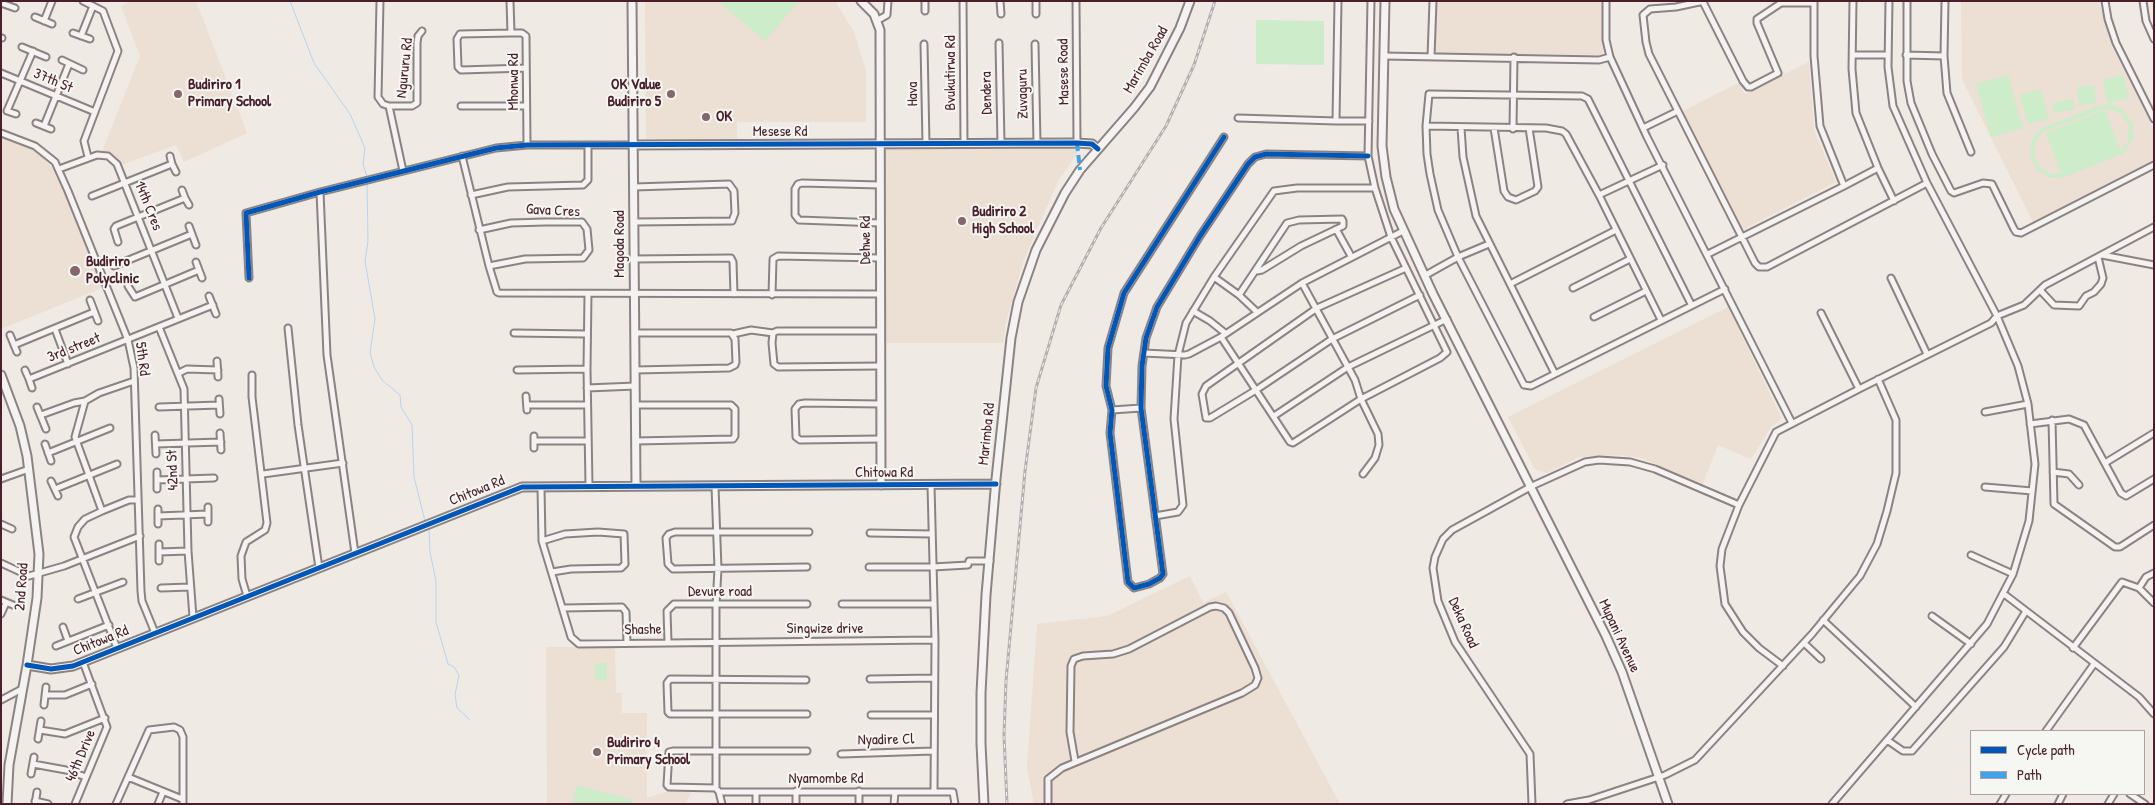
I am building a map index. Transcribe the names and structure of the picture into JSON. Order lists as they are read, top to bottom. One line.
{"streets":{"street":["Marimba Road","Ngururu Rd","Masese Road","Bvukutirwa Rd","37th St","Mhonwa Rd","Dendera","Hava","Zuvaguru","Mesese Rd","14th Cres","Gava Cres","Dehwe Rd","Magoda Road","3rd street","5th Rd","Marimba Rd","42nd St","Chitowa Rd","2nd Road","Devure road","Deka Road","Singwize drive","Shashe","Mupani Avenue","Nyadire Cl","46th Drive","Nyamombe Rd"]},"crossings":[["Marimba Road","Mesese Rd"],["Marimba Road","Marimba Rd"],["Masese Road","Mesese Rd"],["Bvukutirwa Rd","Mesese Rd"],["Mhonwa Rd","Mesese Rd"],["Dendera","Mesese Rd"],["Hava","Mesese Rd"],["Zuvaguru","Mesese Rd"],["Mesese Rd","Dehwe Rd"],["Mesese Rd","Magoda Road"],["Mesese Rd","Marimba Rd"],["14th Cres","3rd street"],["Dehwe Rd","Chitowa Rd"],["Magoda Road","Chitowa Rd"],["3rd street","5th Rd"],["3rd street","42nd St"],["5th Rd","Chitowa Rd"],["Marimba Rd","Chitowa Rd"],["42nd St","Chitowa Rd"],["Chitowa Rd","2nd Road"],["Chitowa Rd","46th Drive"],["Devure road","Shashe"],["Deka Road","Mupani Avenue"],["Singwize drive","Shashe"]],"places":["Budiriro 1 Primary School","OK Value Budiriro 5","OK","Budiriro 2 High School","Budiriro Polyclinic","Budiriro 4 Primary School"],"legend":["Cycle path","Path"]}
